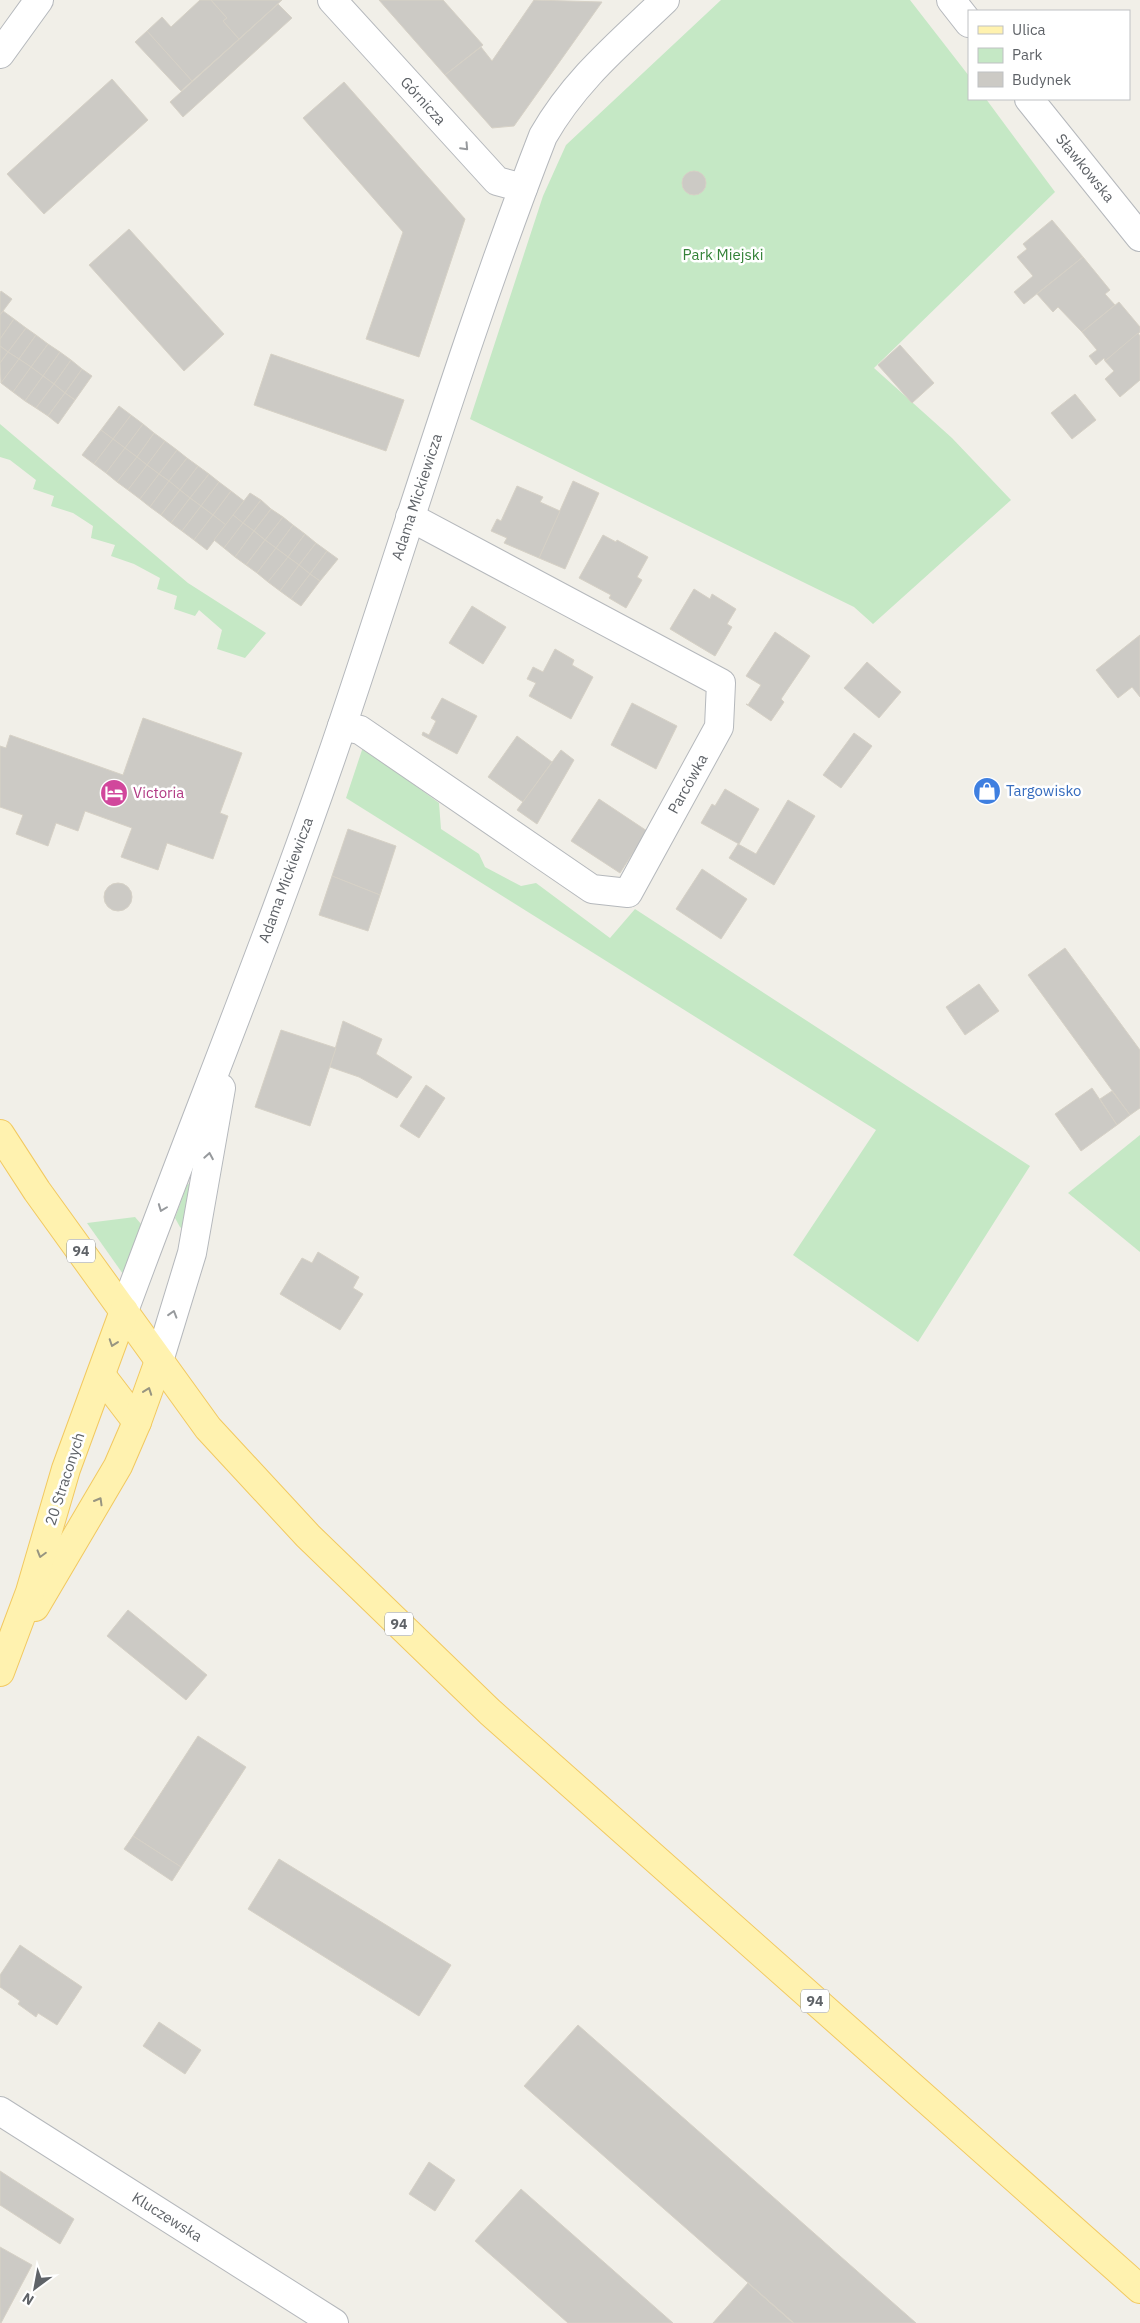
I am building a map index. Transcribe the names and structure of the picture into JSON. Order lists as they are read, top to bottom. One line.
{"streets":{"main road":["94","20 Straconych"],"street":["Górnicza","Sławkowska","Adama Mickiewicza","Parcówka","Kluczewska"]},"crossings":[["Górnicza","Adama Mickiewicza"],["Adama Mickiewicza","Parcówka"],["Adama Mickiewicza","94"],["Adama Mickiewicza","20 Straconych"],["94","20 Straconych"]],"one_way":["Górnicza"],"parks":["Park Miejski"],"places":{"shop":["Targowisko"],"hotel":["Victoria"]},"legend":["Ulica","Park","Budynek"],"north":"bottom left"}
